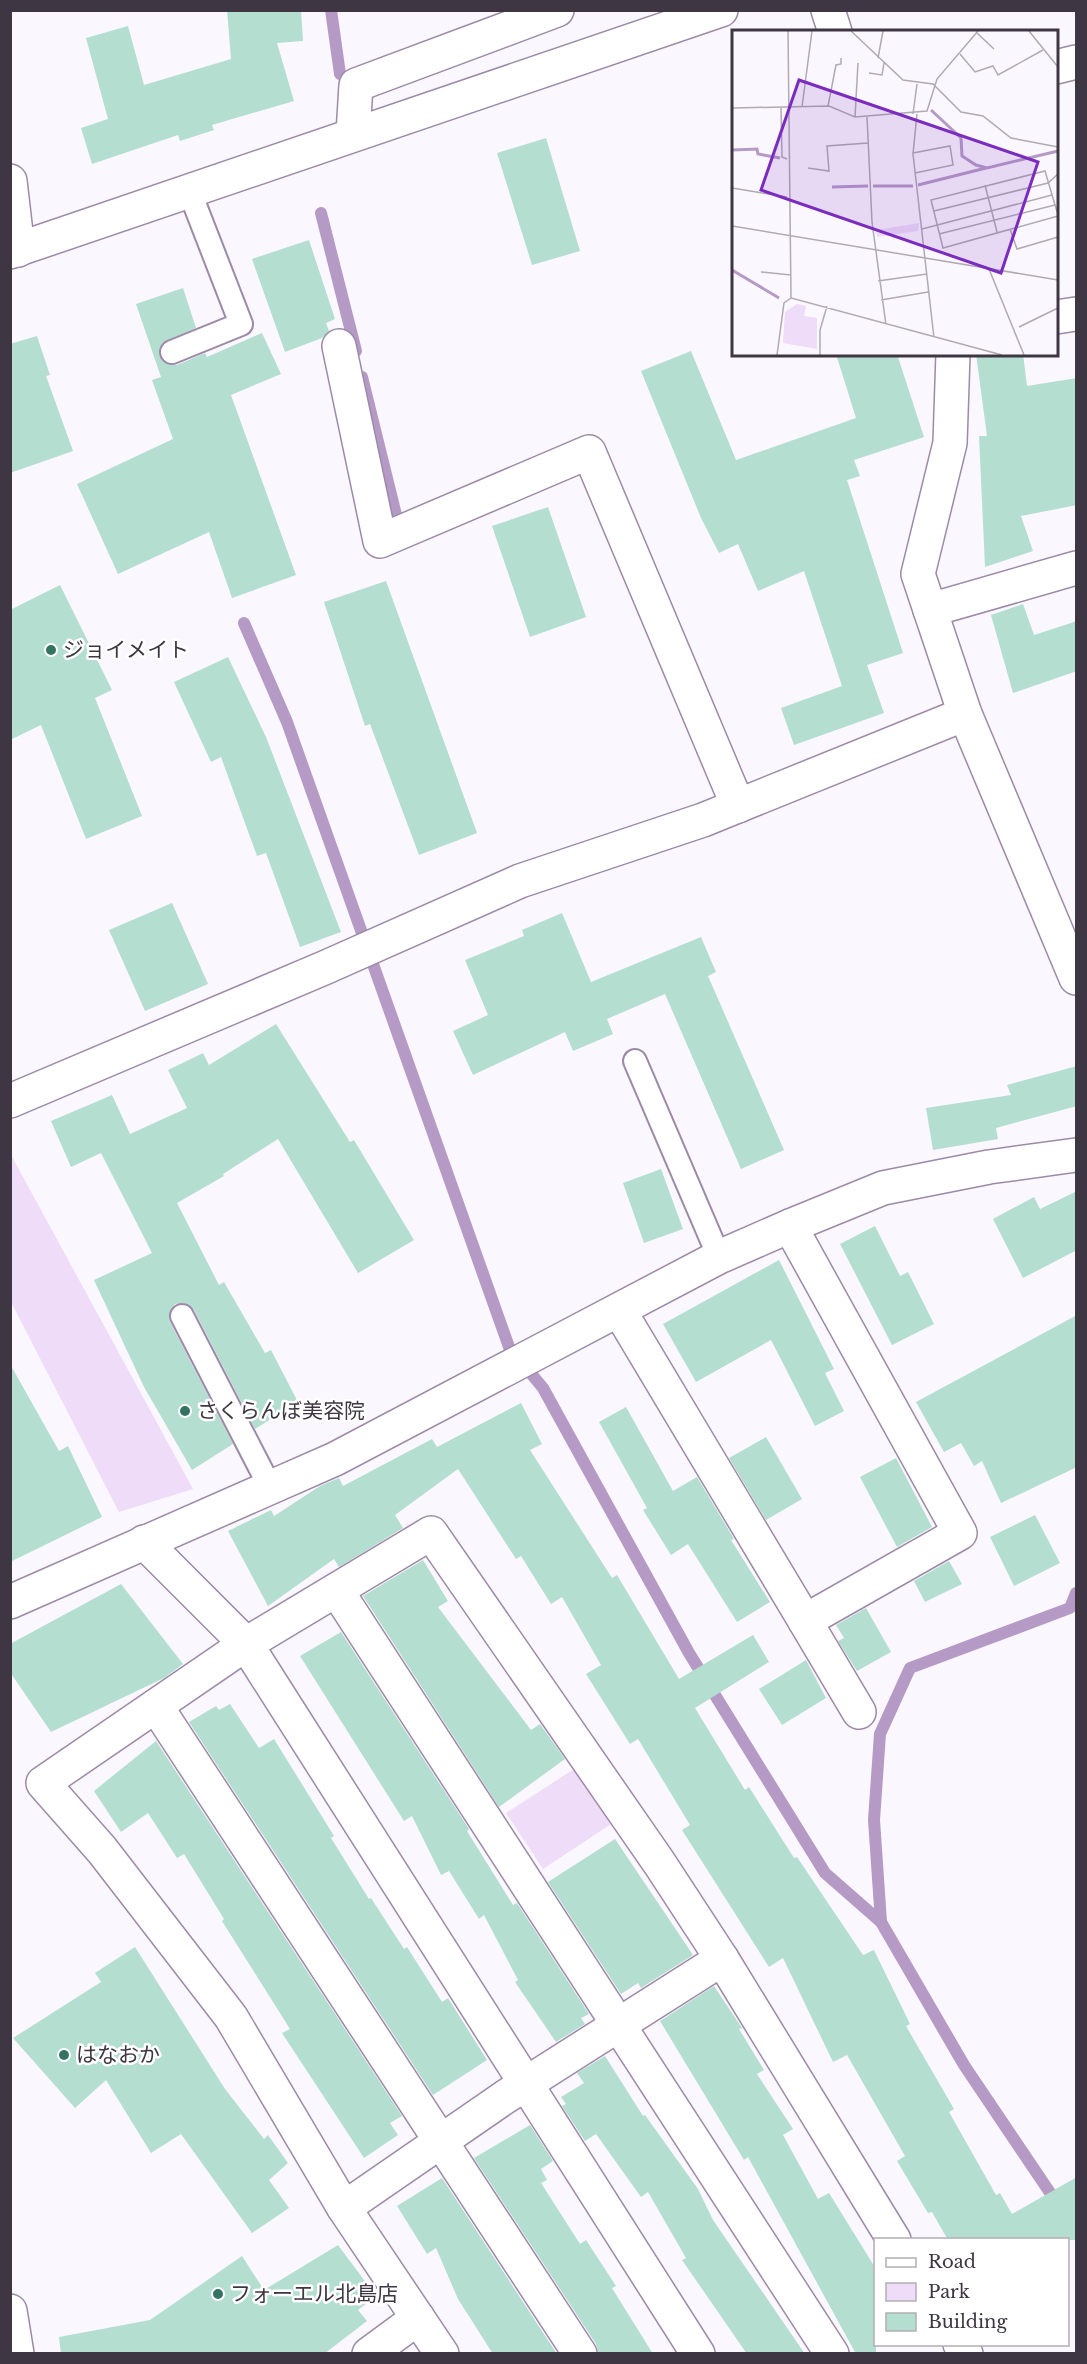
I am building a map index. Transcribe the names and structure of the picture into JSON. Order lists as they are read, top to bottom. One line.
{"places":["ジョイメイト","さくらんぼ美容院","はなおか","フォーエル北島店"],"legend":["Road","Park","Building"]}
